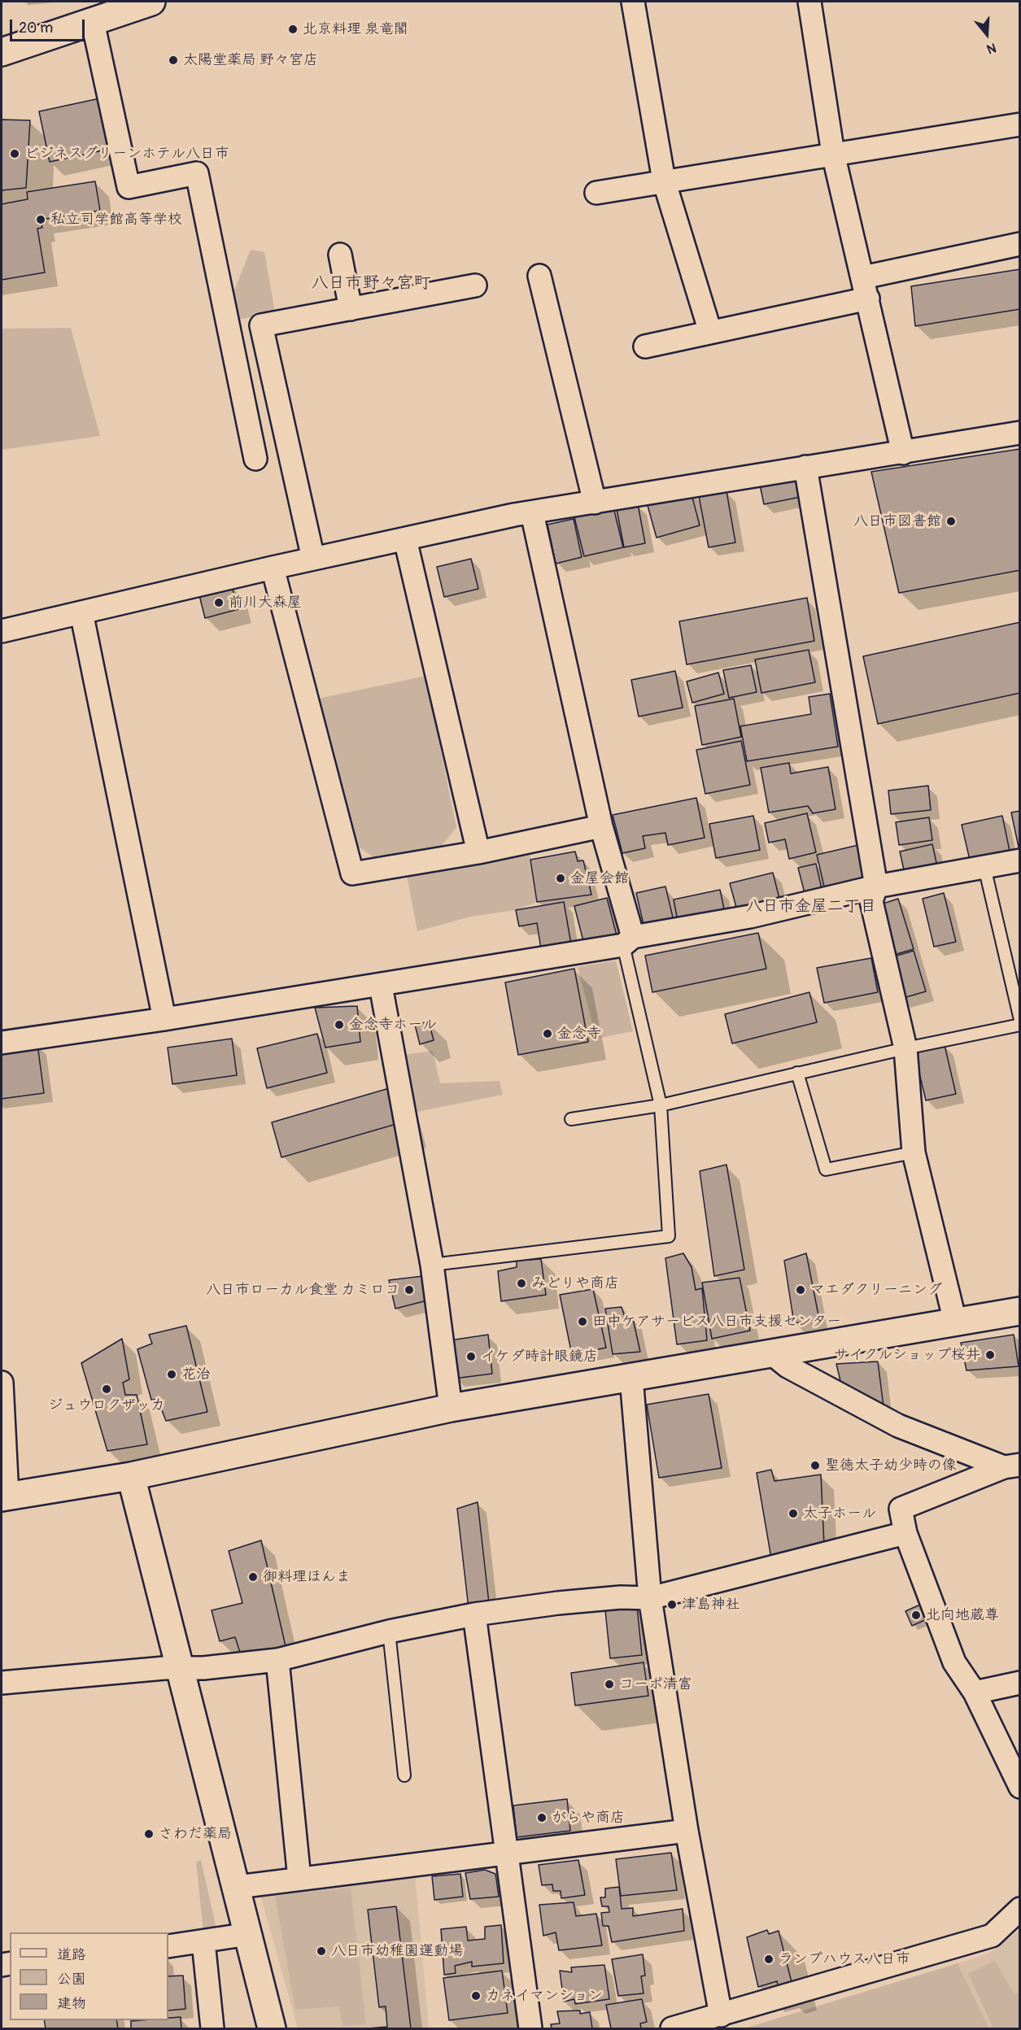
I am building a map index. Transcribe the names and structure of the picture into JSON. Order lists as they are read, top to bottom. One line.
{"districts":["八日市野々宮町","八日市金屋二丁目"],"places":["北京料理 泉竜閣","太陽堂薬局 野々宮店","ビジネスグリーンホテル八日市","私立司学館高等学校","八日市図書館","前川大森屋","金屋会館","金念寺ホール","金念寺","みどりや商店","八日市ローカル食堂 カミロコ","マエダクリーニング","田中ケアサービス八日市支援センター","サイクルショップ桜井","イケダ時計眼鏡店","花治","ジュウロクザッカ","聖徳太子幼少時の像","太子ホール","御料理ほんま","津島神社","北向地蔵尊","コーポ清富","がらや商店","さわだ薬局","八日市幼稚園運動場","ランプハウス八日市","カネイマンション"],"legend":["道路","公園","建物"],"scale_bar":"20 m","north":"bottom"}
